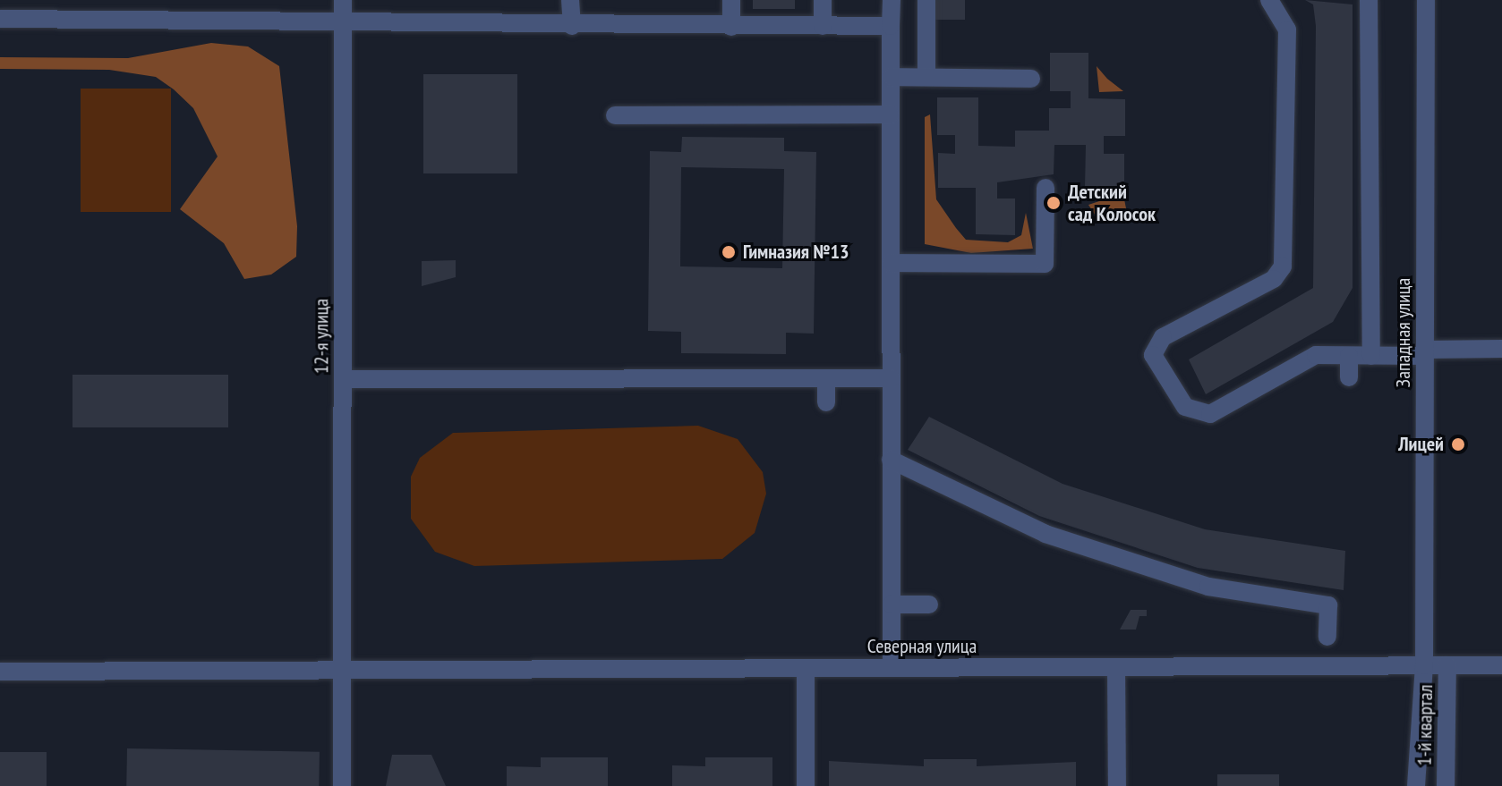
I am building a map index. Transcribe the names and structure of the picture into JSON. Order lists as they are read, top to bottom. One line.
{"streets":{"street":["Западная улица","12-я улица","Северная улица","1-й квартал"]},"crossings":[["Западная улица","Северная улица"],["12-я улица","Северная улица"],["Северная улица","1-й квартал"]],"places":["Детский сад Колосок","Гимназия №13","Лицей"]}
